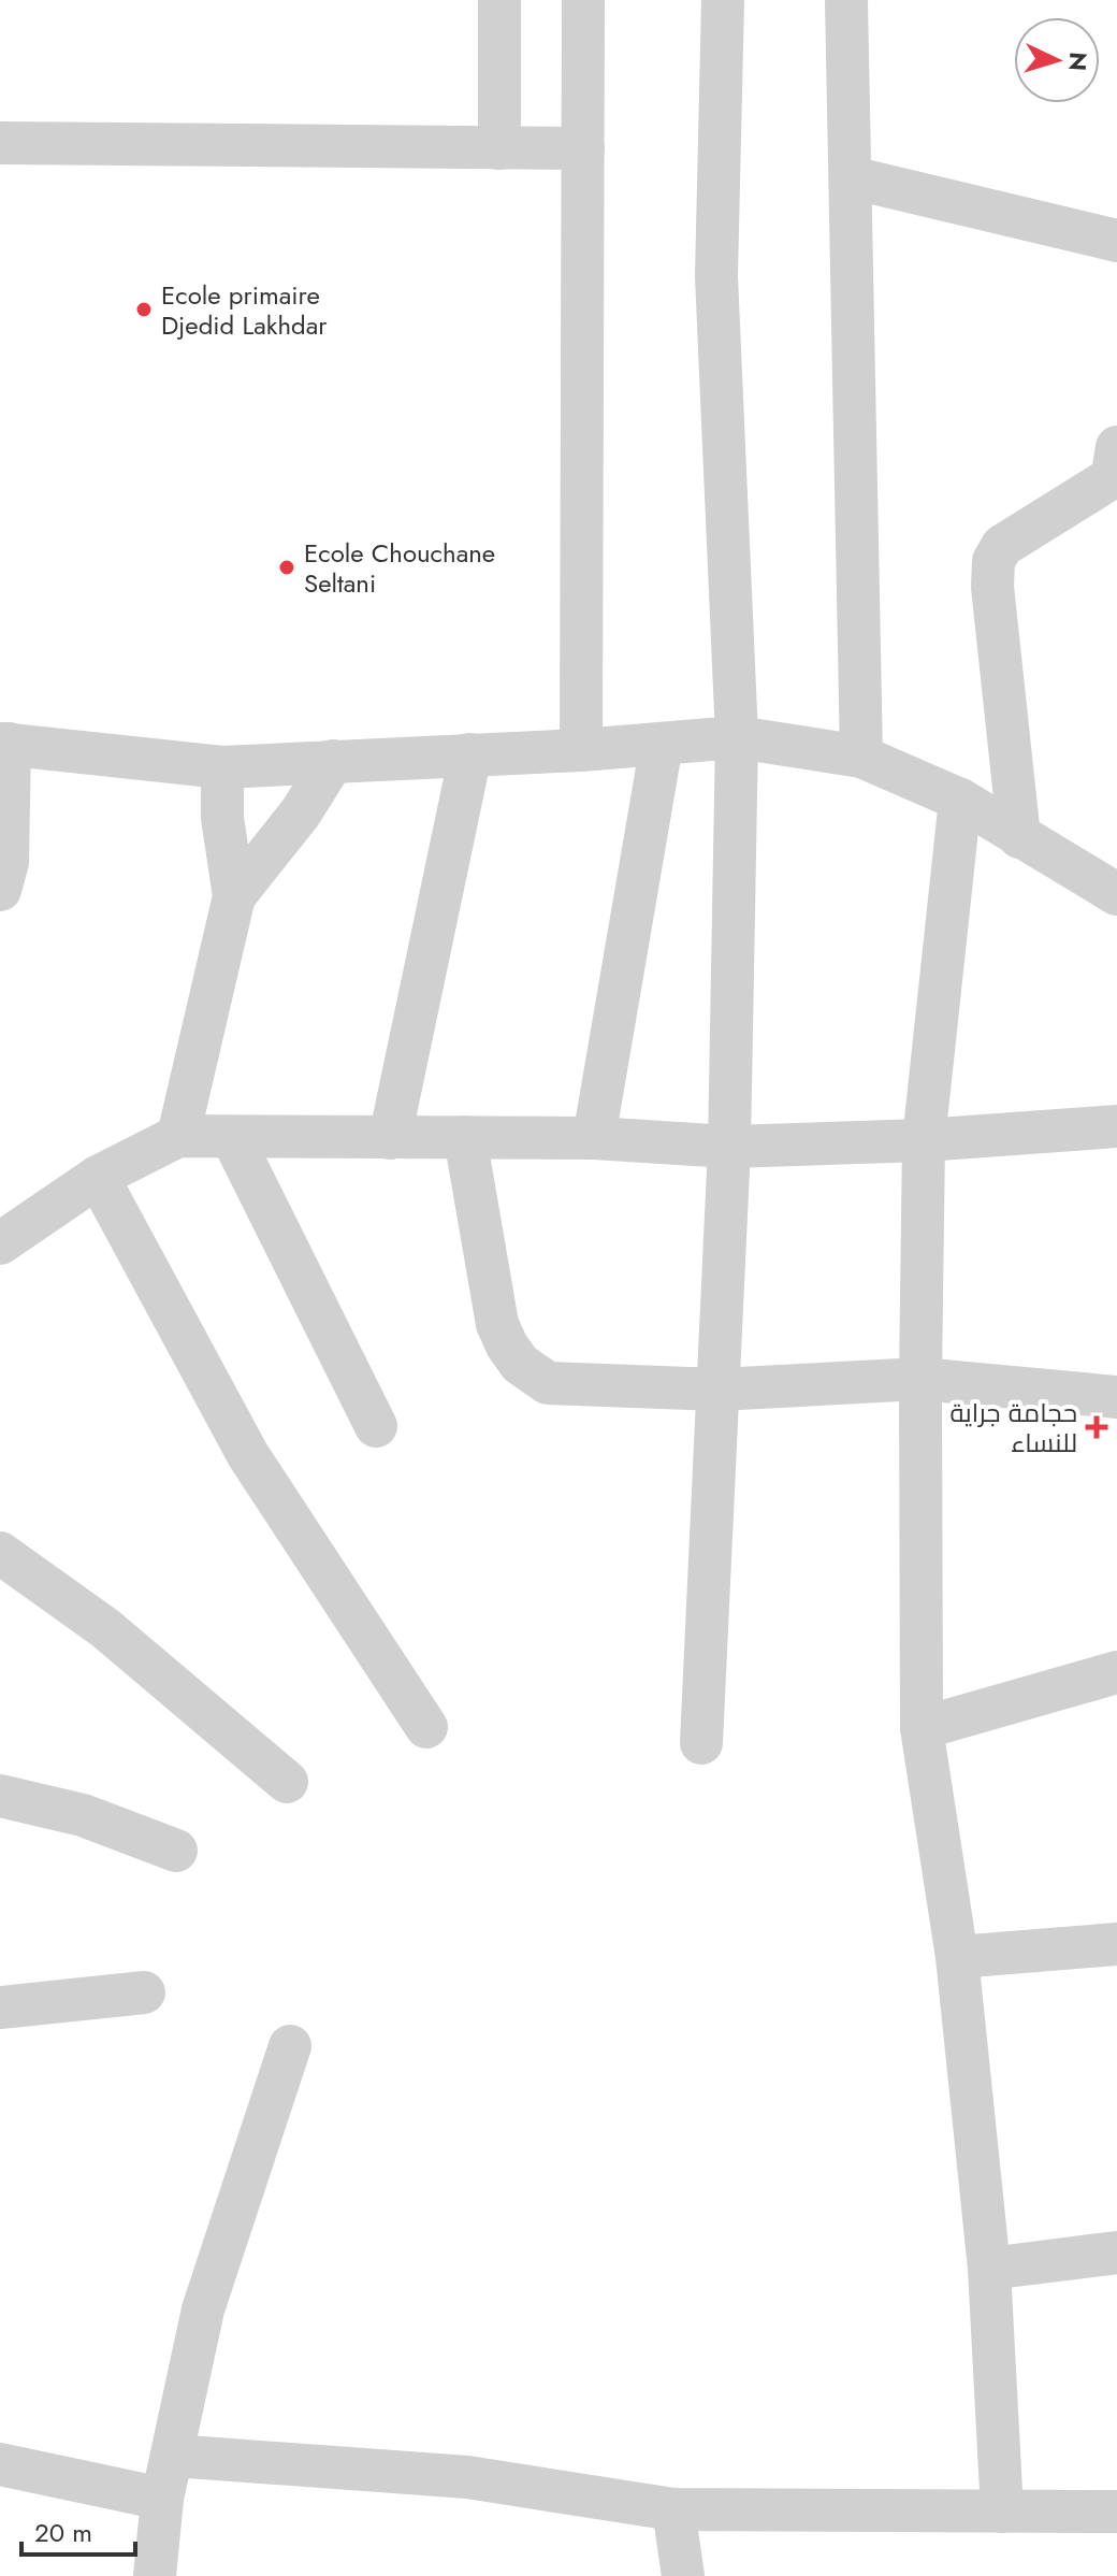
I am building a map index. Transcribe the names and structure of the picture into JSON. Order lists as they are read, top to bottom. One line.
{"places":{"other":["Ecole primaire Djedid Lakhdar","Ecole Chouchane Seltani"],"health":["حجامة جراية للنساء"]},"scale_bar":"20 m","north":"right"}
